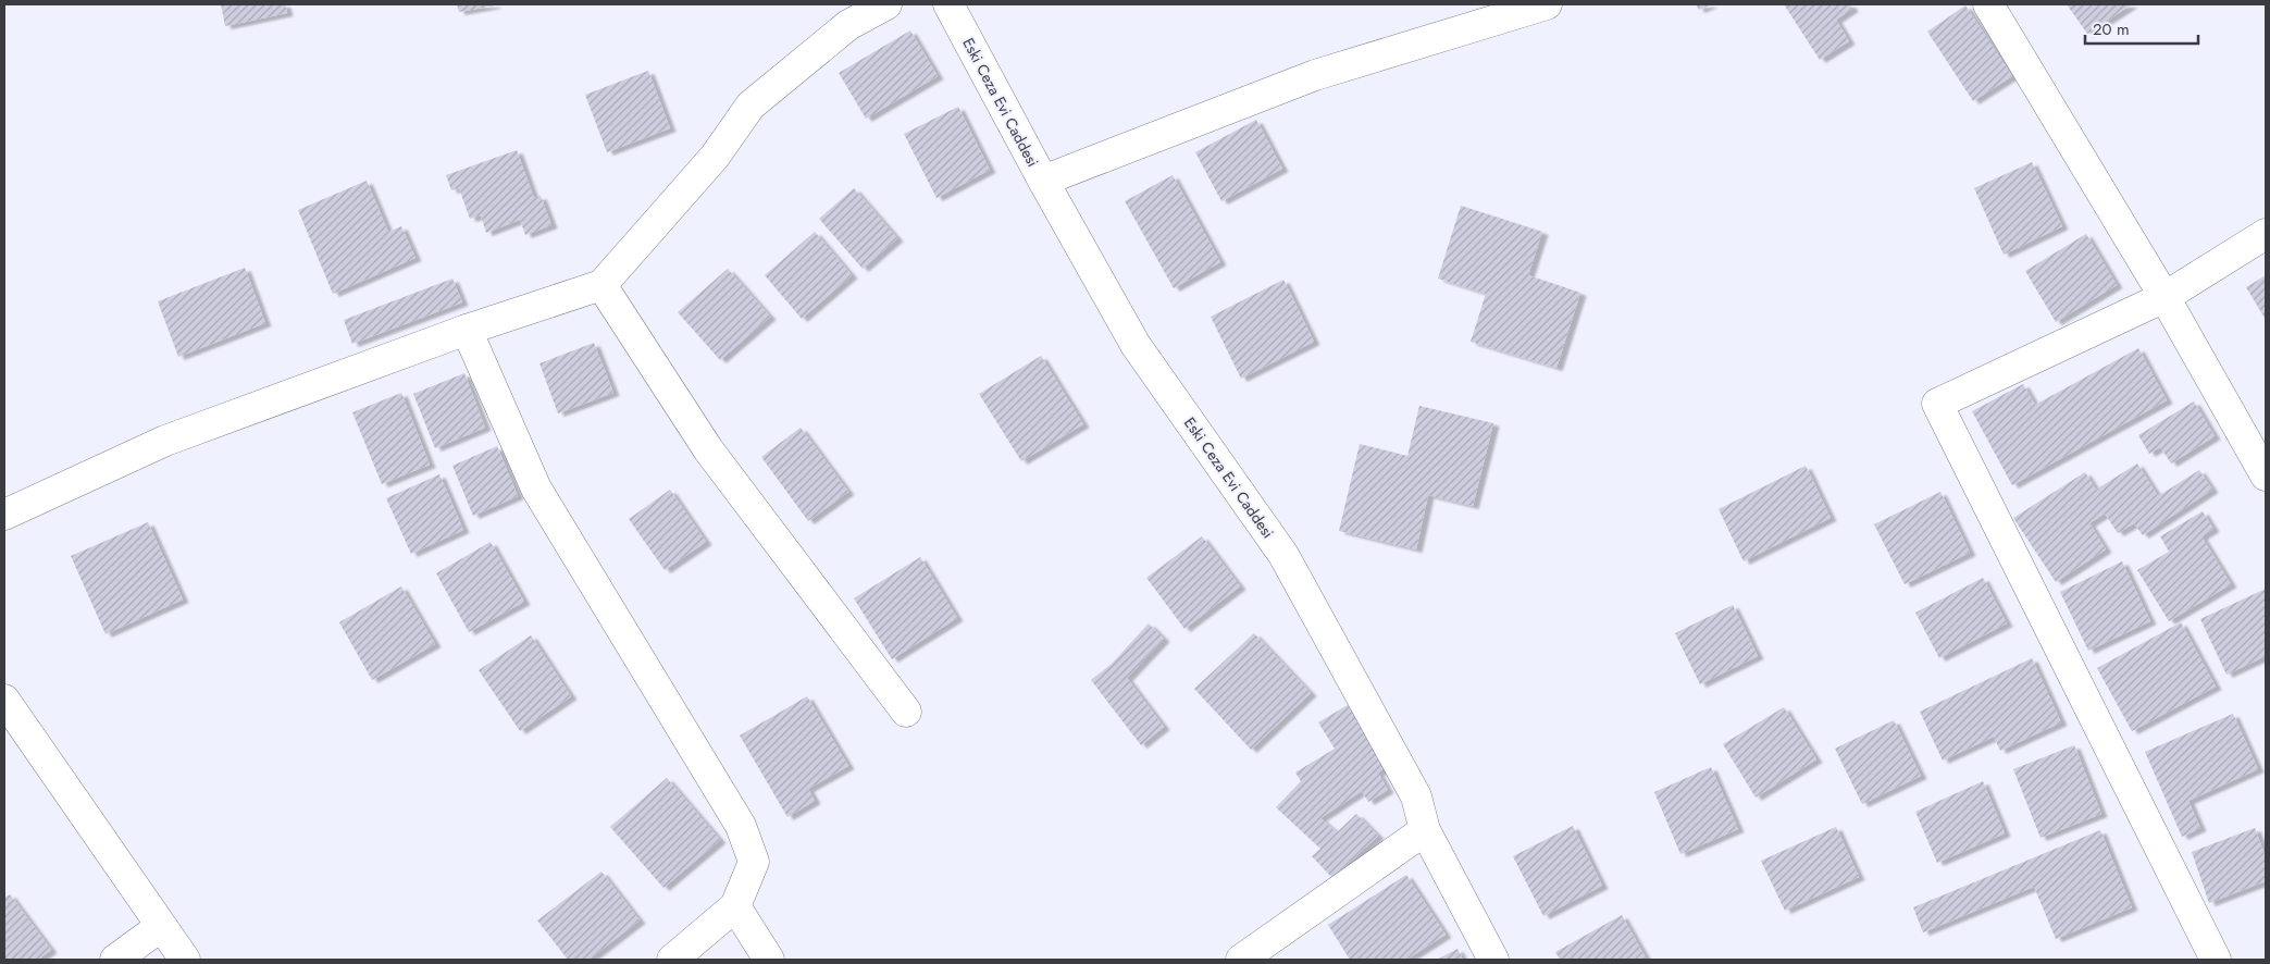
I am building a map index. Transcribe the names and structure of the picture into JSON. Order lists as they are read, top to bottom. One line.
{"streets":{"street":["Eski Ceza Evi Caddesi"]},"scale_bar":"20 m"}
